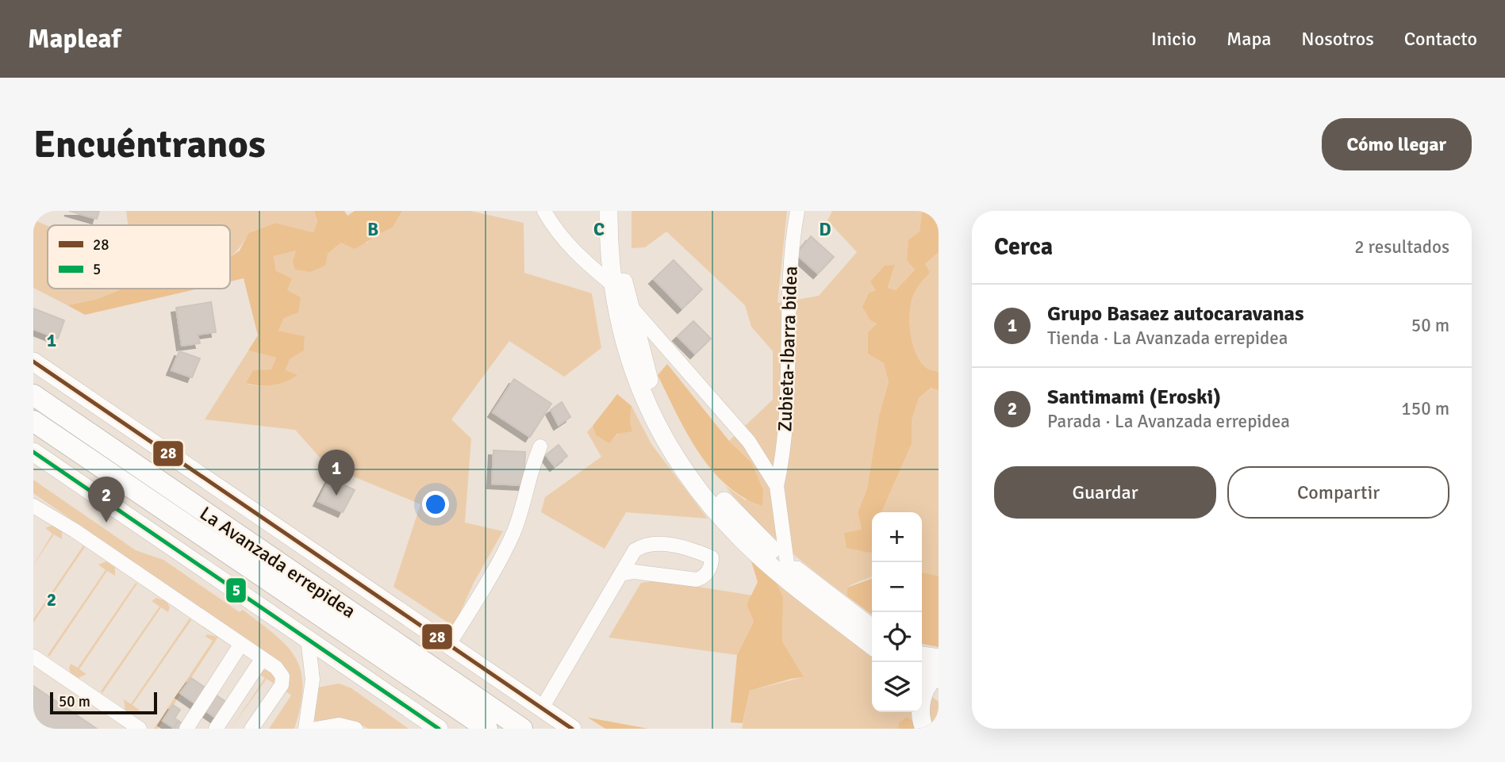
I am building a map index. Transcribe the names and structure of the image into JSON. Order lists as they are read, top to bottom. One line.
{"streets":{"highway":["La Avanzada errepidea"],"street":["Zubieta-Ibarra bidea"]},"lines":["transit line 28","transit line 5"],"legend":["28","5"],"scale_bar":"50 m","page":{"header":"Mapleaf","nav":["Inicio","Mapa","Nosotros","Contacto"],"buttons":["Cómo llegar",["Guardar","Compartir"]],"title":"Encuéntranos","heading":["Cerca","2 resultados"],"list":[{"mark":"1","name":"Grupo Basaez autocaravanas","note":"Tienda · La Avanzada errepidea","value":"50 m"},{"mark":"2","name":"Santimami (Eroski)","note":"Parada · La Avanzada errepidea","value":"150 m"}],"pins":["1","2"],"map_buttons":["+","−"],"scale":"50 m"},"grid":{"columns":["B","C","D"],"rows":["1","2"]}}
